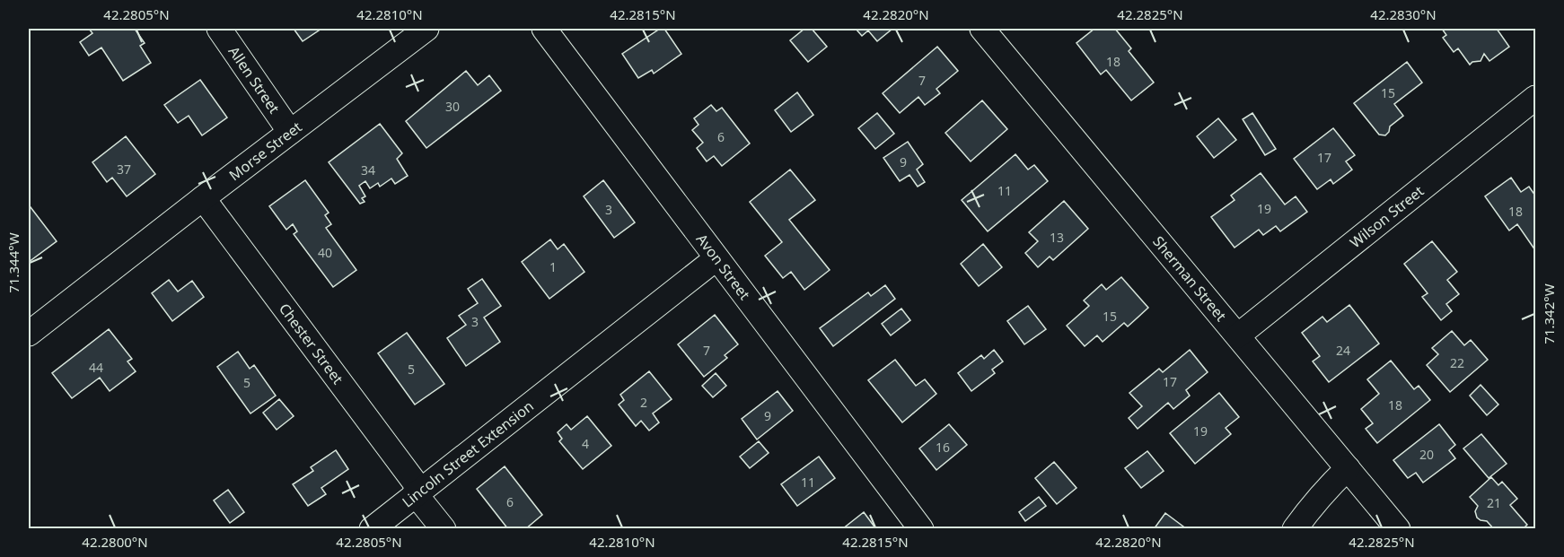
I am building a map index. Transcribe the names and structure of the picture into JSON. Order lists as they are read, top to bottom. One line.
{"streets":{"street":["Allen Street","Morse Street","Wilson Street","Avon Street","Sherman Street","Chester Street","Lincoln Street Extension"]},"crossings":[["Allen Street","Morse Street"],["Morse Street","Chester Street"],["Wilson Street","Sherman Street"],["Avon Street","Lincoln Street Extension"],["Chester Street","Lincoln Street Extension"]],"house_numbers":["18","7","15","30","6","17","9","37","34","11","19","3","18","13","40","1","15","3","7","24","22","44","5","17","5","2","18","9","19","4","16","20","11","6","21"],"coordinates":["42.2805°N","42.2810°N","42.2815°N","42.2820°N","42.2825°N","42.2830°N","71.344°W","71.342°W","42.2800°N"]}
